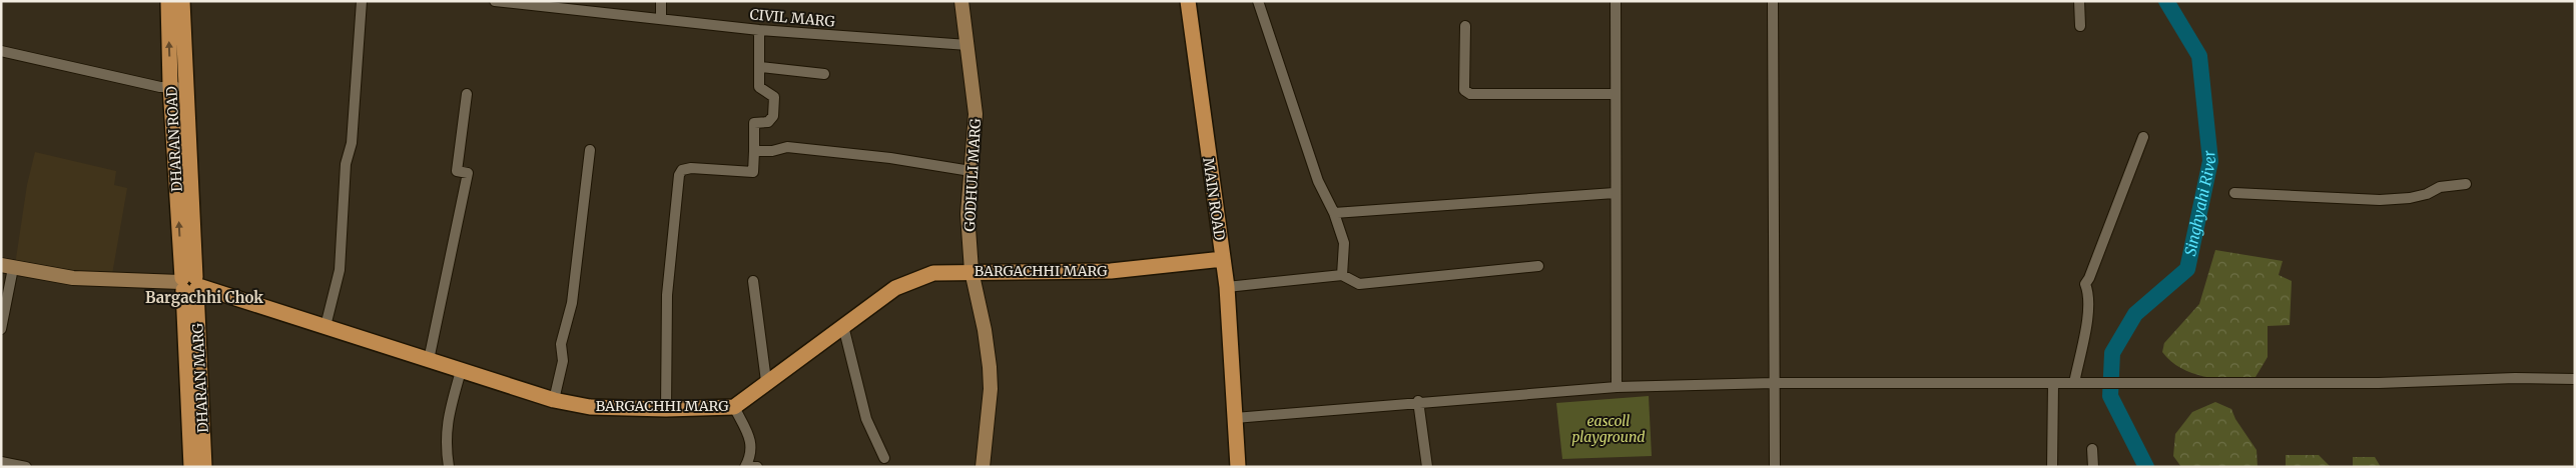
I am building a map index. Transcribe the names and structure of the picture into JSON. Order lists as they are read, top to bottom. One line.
{"streets":{"main road":["DHARAN ROAD","GODHULI MARG","MAIN ROAD","BARGACHHI MARG","DHARAN MARG"],"street":["CIVIL MARG"]},"crossings":[["CIVIL MARG","GODHULI MARG"],["DHARAN ROAD","BARGACHHI MARG"],["DHARAN ROAD","DHARAN MARG"],["GODHULI MARG","BARGACHHI MARG"],["MAIN ROAD","BARGACHHI MARG"],["BARGACHHI MARG","DHARAN MARG"]],"districts":["Bargachhi Chok"],"water":["Singhyahi River"],"parks":["eascoll playground"]}
